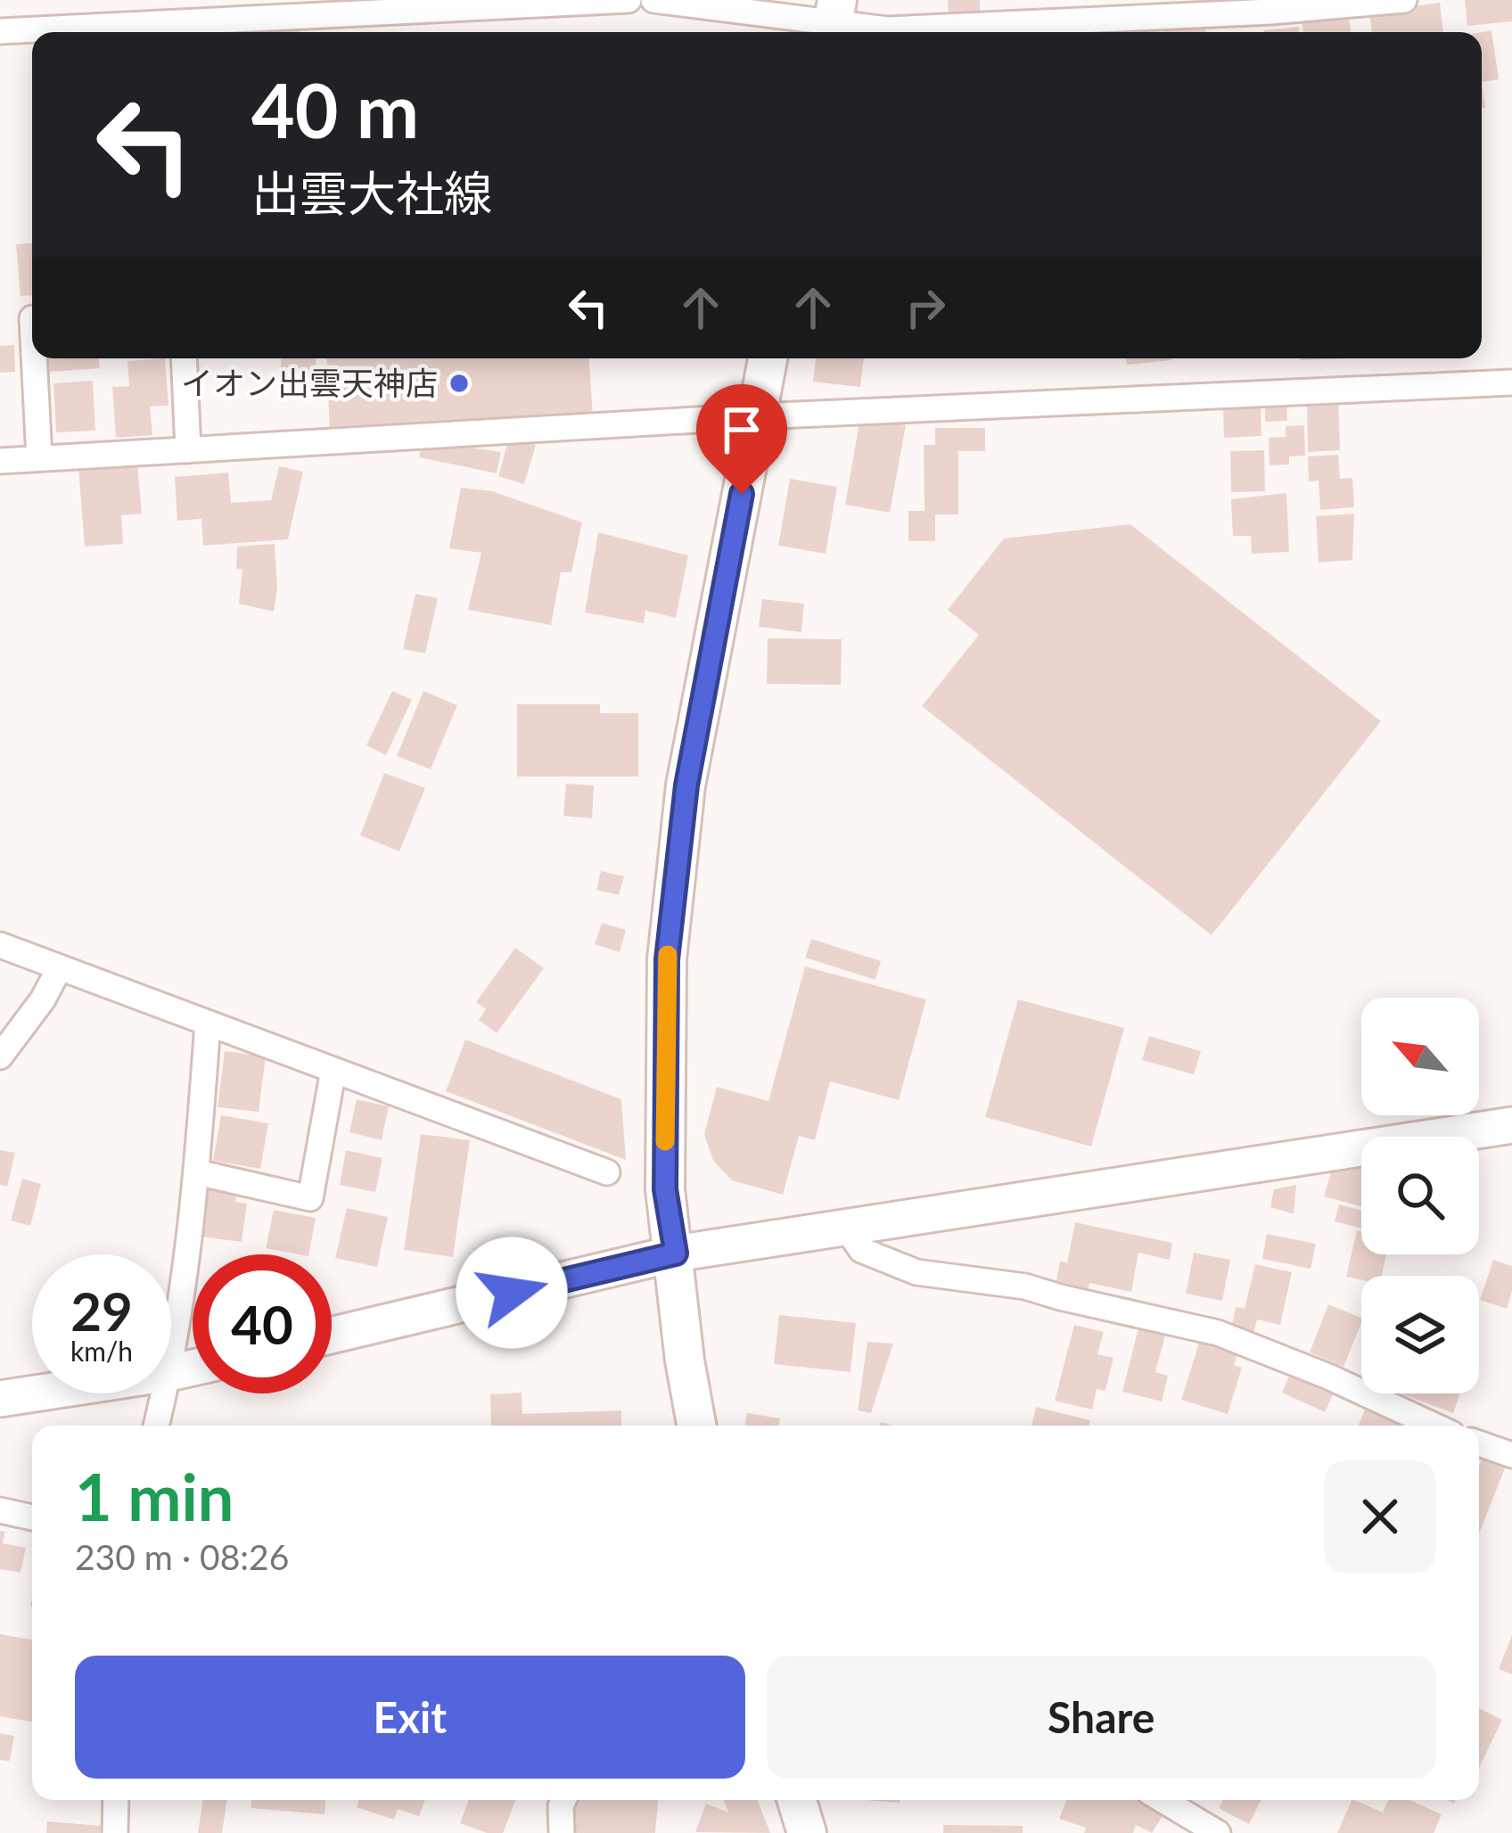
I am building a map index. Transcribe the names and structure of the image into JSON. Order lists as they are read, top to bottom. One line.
{"places":["イオン出雲天神店"],"north":"top left","page":{"turn":["40 m","出雲大社線"],"speed":"29 km/h","limit":"40","heading":["1 min","230 m · 08:26"],"buttons":["Exit","Share"]}}
